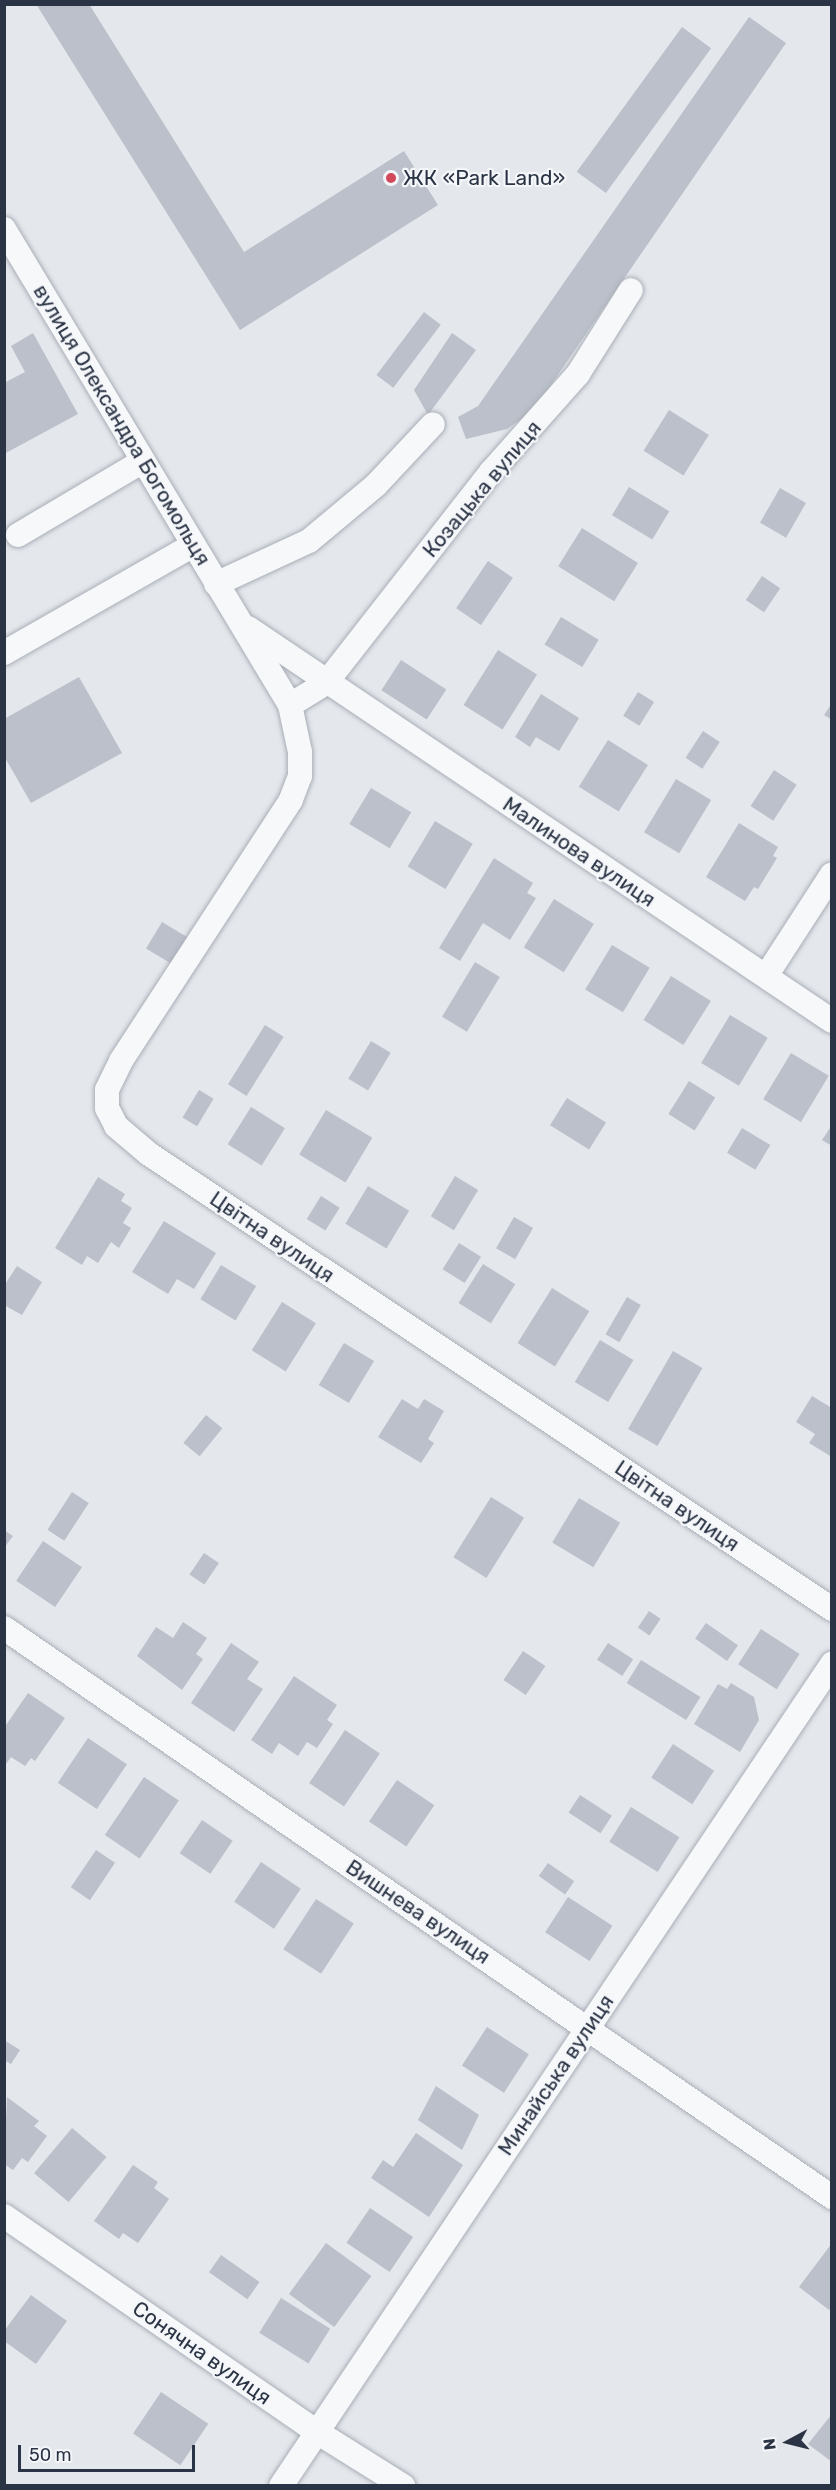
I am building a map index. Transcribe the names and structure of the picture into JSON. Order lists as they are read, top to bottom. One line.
{"streets":{"street":["вулиця Олександра Богомольця","Козацька вулиця","Малинова вулиця","Цвітна вулиця","Вишнева вулиця","Минайська вулиця","Сонячна вулиця"]},"crossings":[["вулиця Олександра Богомольця","Козацька вулиця"],["вулиця Олександра Богомольця","Малинова вулиця"],["вулиця Олександра Богомольця","Цвітна вулиця"],["Козацька вулиця","Малинова вулиця"],["Козацька вулиця","Цвітна вулиця"],["Вишнева вулиця","Минайська вулиця"],["Минайська вулиця","Сонячна вулиця"]],"places":["ЖК «Park Land»"],"scale_bar":"50 m","north":"left"}
